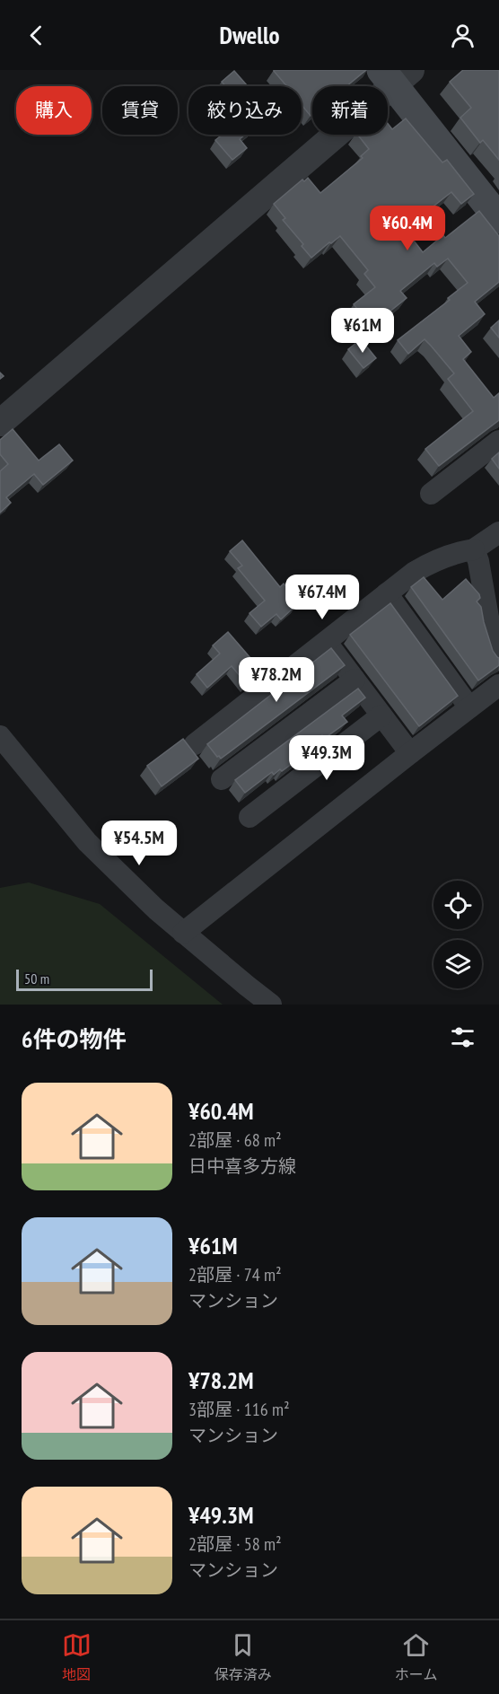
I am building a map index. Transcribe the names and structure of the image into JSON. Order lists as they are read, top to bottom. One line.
{"scale_bar":"50 m","page":{"header":"Dwello","chip":["購入","賃貸","絞り込み","新着"],"price":["¥60.4M","¥61M","¥67.4M","¥78.2M","¥49.3M","¥54.5M"],"scale":"50 m","heading":"6件の物件","list":[{"name":"¥60.4M","note":"2部屋 · 68 m² · 日中喜多方線"},{"name":"¥61M","note":"2部屋 · 74 m² · マンション"},{"name":"¥78.2M","note":"3部屋 · 116 m² · マンション"},{"name":"¥49.3M","note":"2部屋 · 58 m² · マンション"}],"tabs":["地図","保存済み","ホーム"]}}
